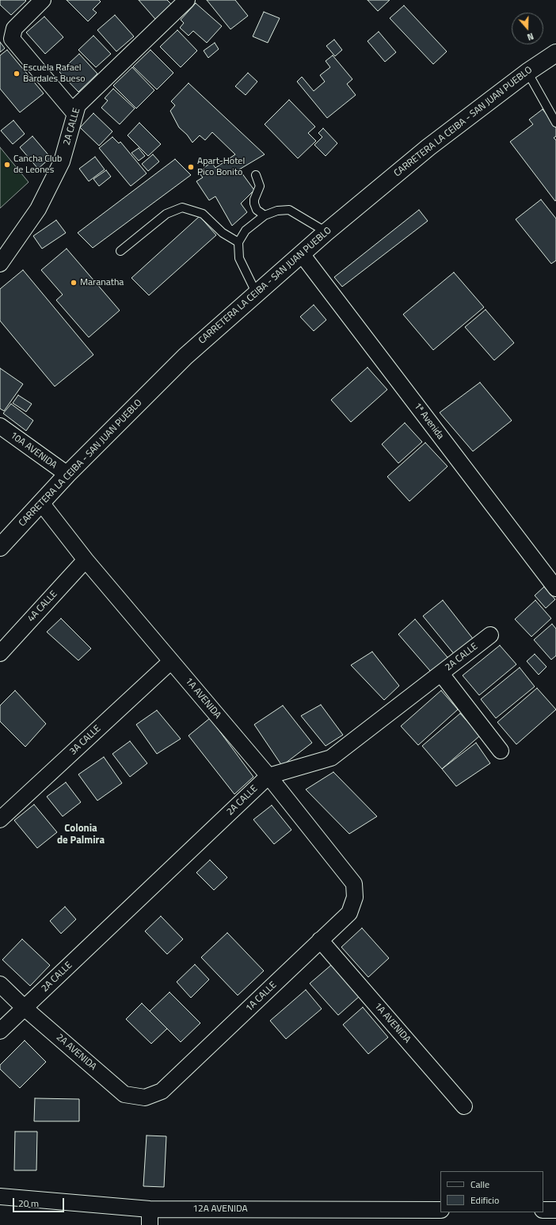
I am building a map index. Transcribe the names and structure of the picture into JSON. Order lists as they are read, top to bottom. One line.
{"streets":{"main road":["CARRETERA LA CEIBA - SAN JUAN PUEBLO"],"street":["2A CALLE","1ª Avenida","10A AVENIDA","4A CALLE","1A AVENIDA","3A CALLE","1A CALLE","2A AVENIDA","12A AVENIDA"]},"crossings":[["CARRETERA LA CEIBA - SAN JUAN PUEBLO","1ª Avenida"],["CARRETERA LA CEIBA - SAN JUAN PUEBLO","10A AVENIDA"],["CARRETERA LA CEIBA - SAN JUAN PUEBLO","1A AVENIDA"],["2A CALLE","1A AVENIDA"],["2A CALLE","2A AVENIDA"],["4A CALLE","1A AVENIDA"],["1A AVENIDA","3A CALLE"],["1A AVENIDA","1A CALLE"],["1A CALLE","2A AVENIDA"]],"districts":["Colonia de Palmira"],"places":["Escuela Rafael Bardales Bueso","Cancha Club de Leones","Apart-Hotel Pico Bonito","Maranatha"],"legend":["Calle","Edificio"],"scale_bar":"20 m","north":"bottom"}
